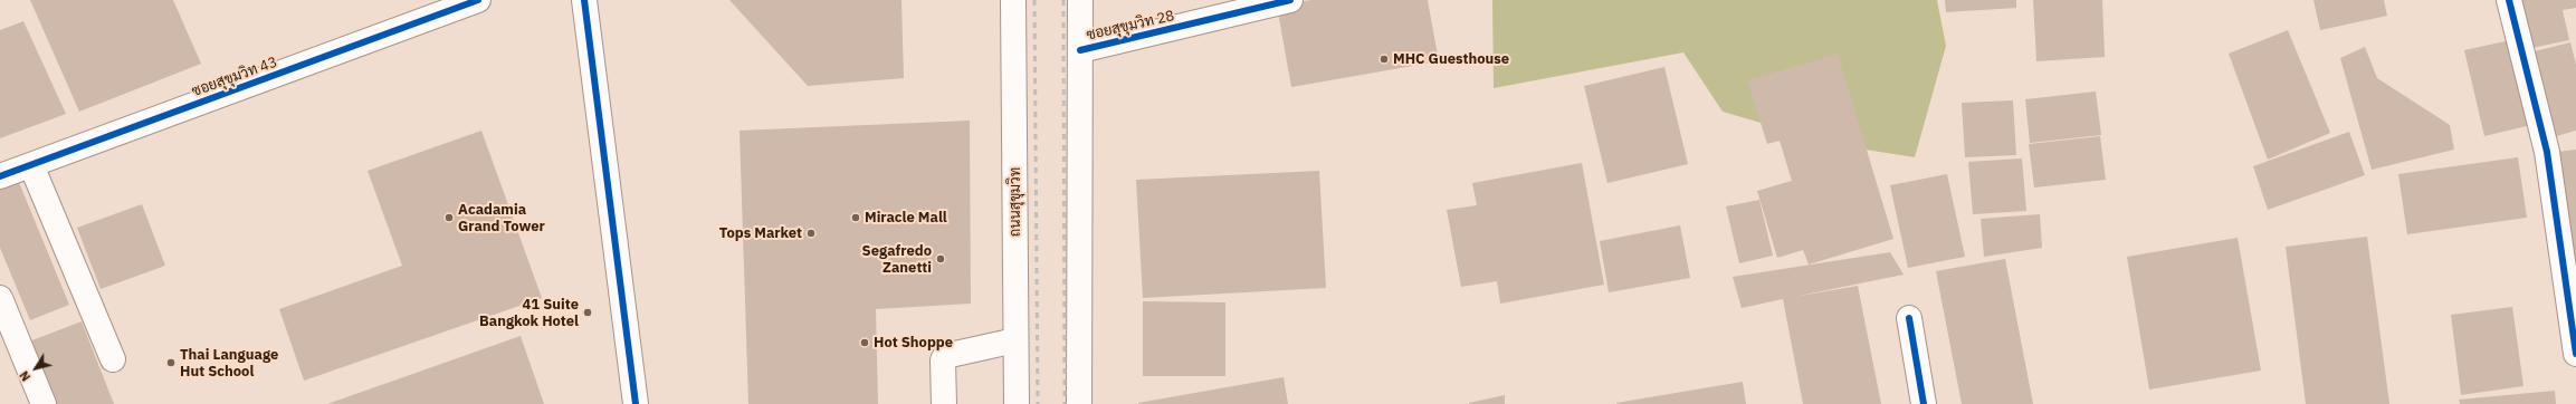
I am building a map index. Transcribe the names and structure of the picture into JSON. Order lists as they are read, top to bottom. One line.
{"streets":{"street":["ซอยสุขุมวิท 28","ซอยสุขุมวิท 43","ถนนสุขุมวิท"]},"places":["MHC Guesthouse","Acadamia Grand Tower","Miracle Mall","Tops Market","Segafredo Zanetti","41 Suite Bangkok Hotel","Hot Shoppe","Thai Language Hut School"],"north":"bottom left"}
